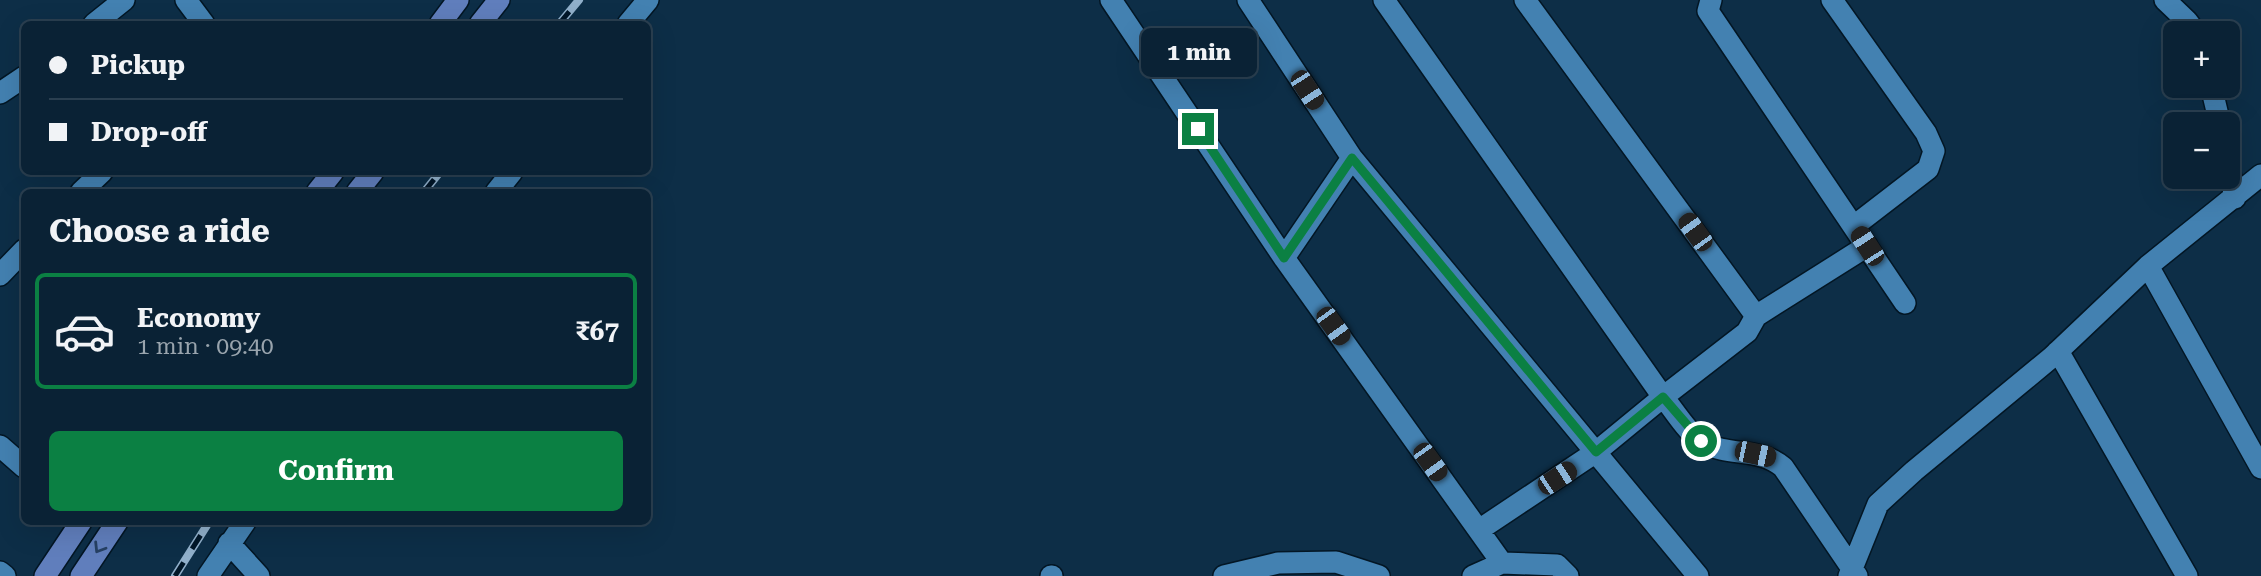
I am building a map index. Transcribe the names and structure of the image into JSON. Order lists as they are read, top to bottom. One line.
{"page":{"map_buttons":["+","−"],"banner":["Pickup","Drop-off"],"bubble":"1 min","heading":"Choose a ride","list":[{"name":"Economy","note":"1 min · 09:40","value":"₹67"}],"buttons":"Confirm"}}
